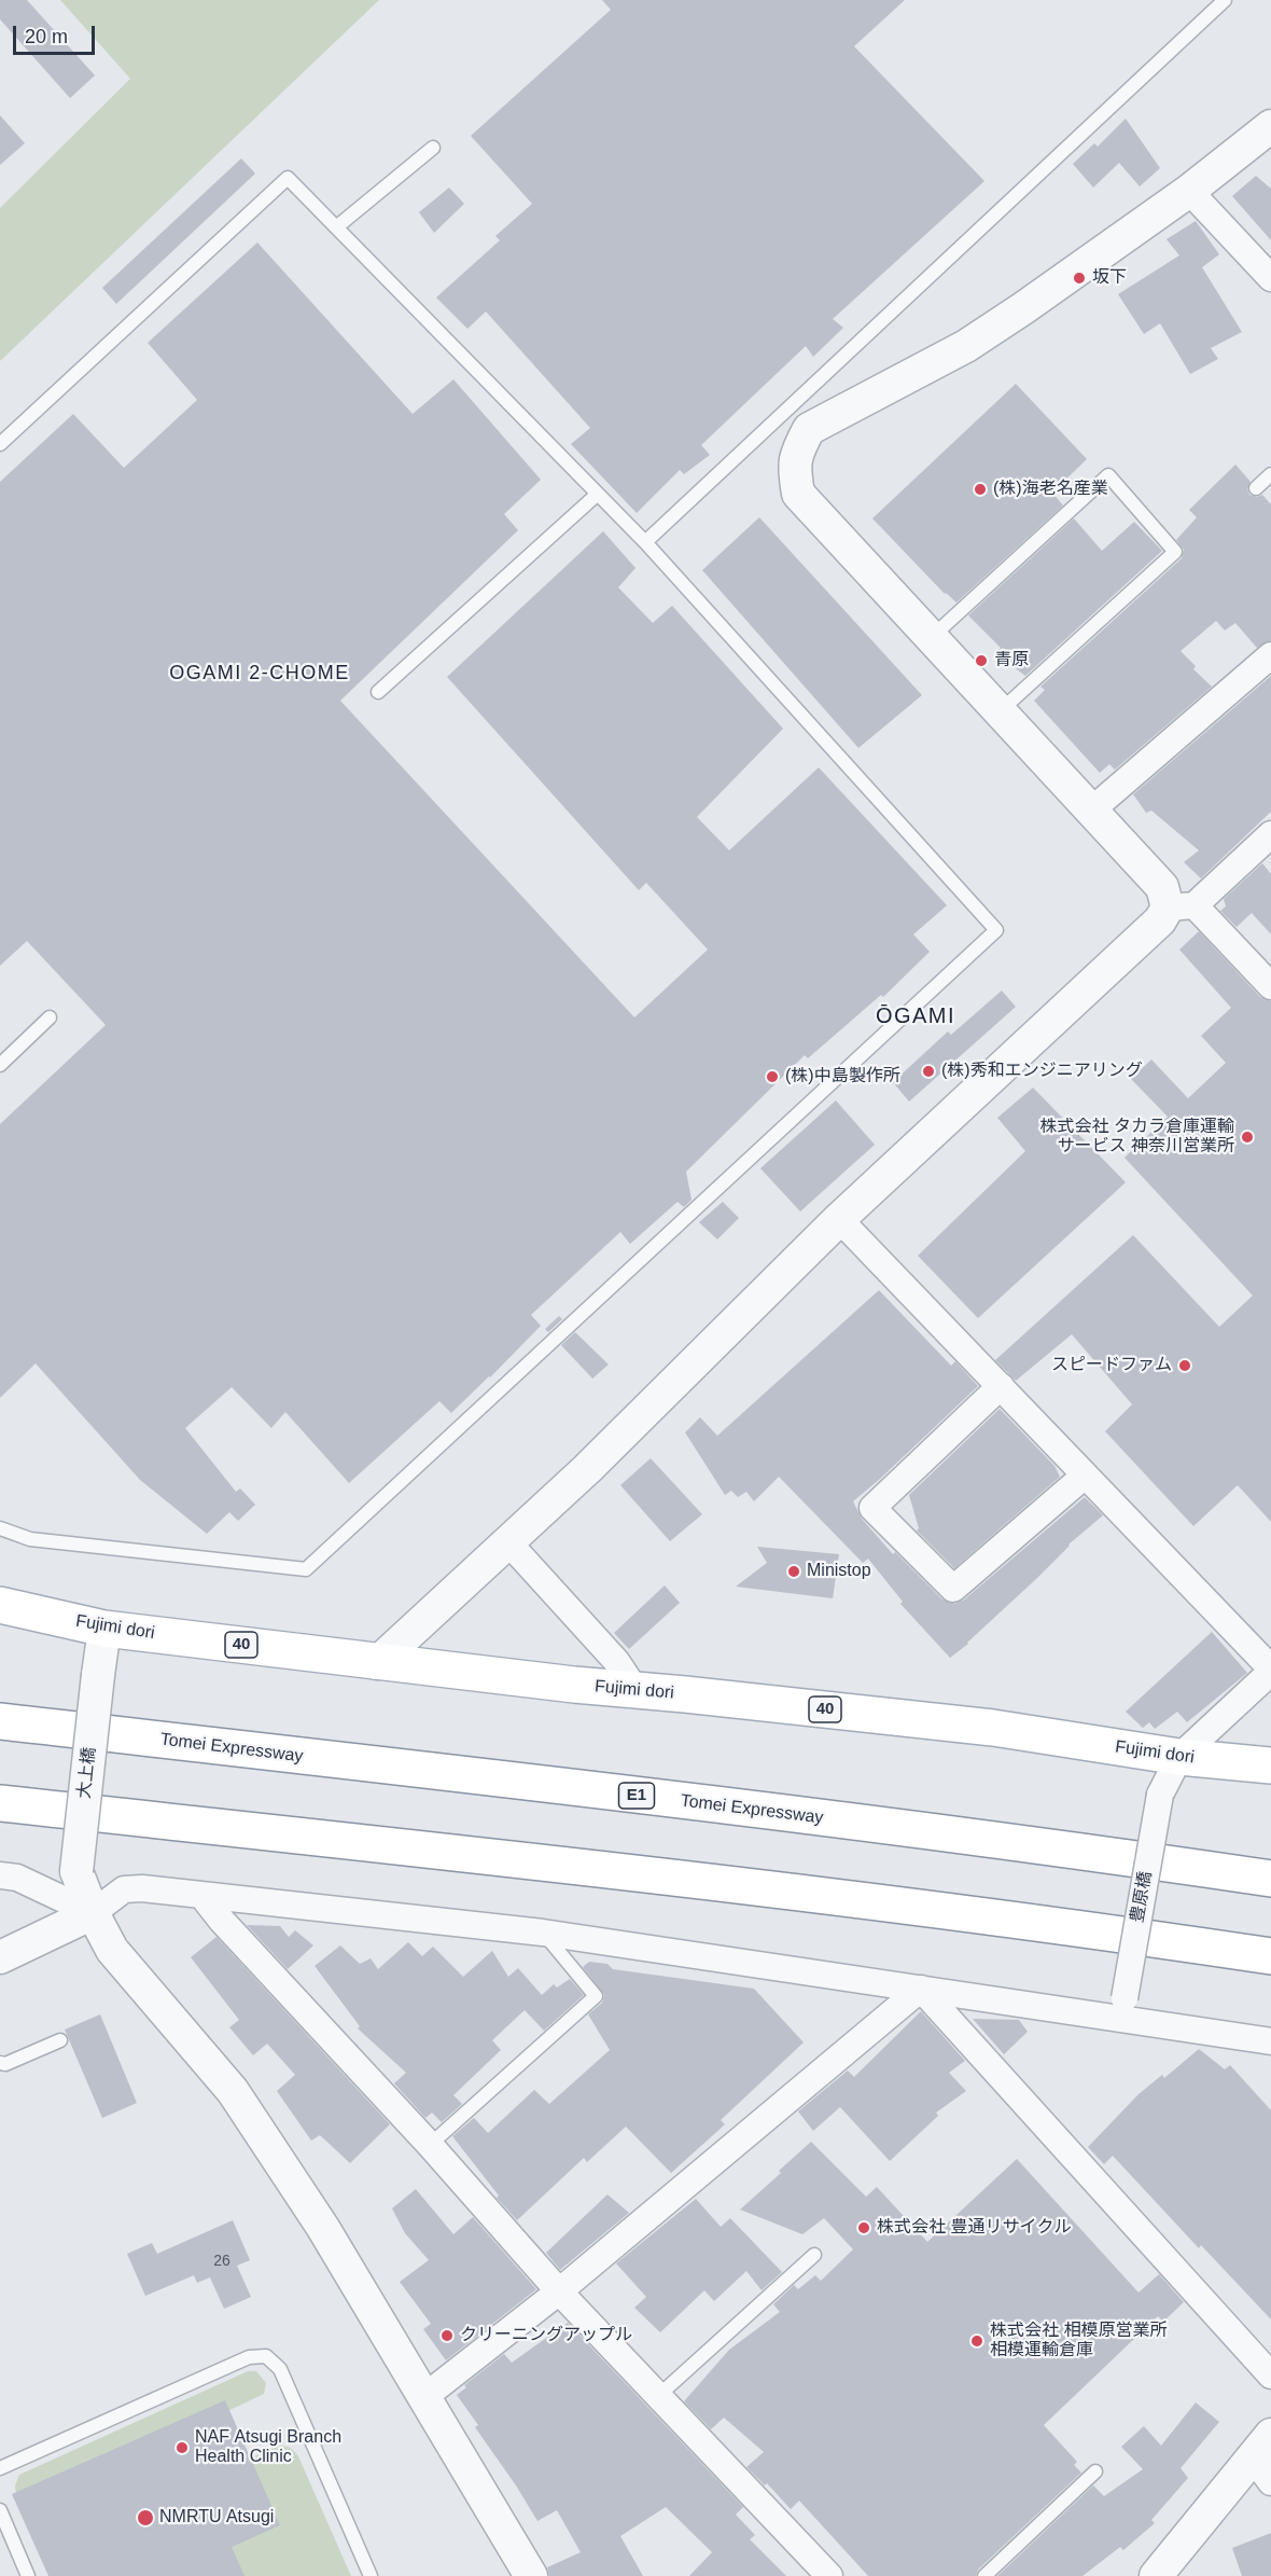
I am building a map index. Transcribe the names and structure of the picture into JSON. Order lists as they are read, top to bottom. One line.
{"streets":{"main road":["Fujimi dori","40","Tomei Expressway","E1"],"street":["大上橋","豊原橋"]},"crossings":[["Fujimi dori","大上橋"],["Fujimi dori","豊原橋"]],"districts":["OGAMI 2-CHOME","ŌGAMI"],"places":["坂下","(株)海老名産業","青原","(株)秀和エンジニアリング","(株)中島製作所","株式会社 タカラ倉庫運輸 サービス 神奈川営業所","スピードファム","Ministop","株式会社 豊通リサイクル","クリーニングアップル","株式会社 相模原営業所 相模運輸倉庫","NAF Atsugi Branch Health Clinic","NMRTU Atsugi"],"house_numbers":["26"],"scale_bar":"20 m"}
